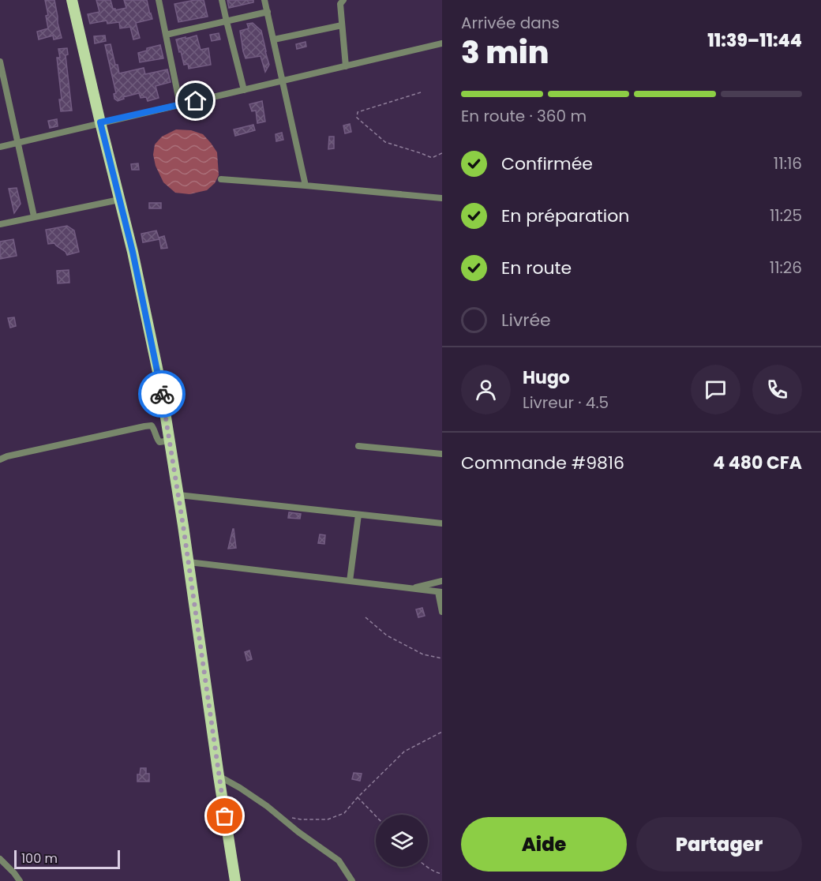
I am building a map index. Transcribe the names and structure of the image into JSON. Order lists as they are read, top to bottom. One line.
{"scale_bar":"100 m","page":{"heading":["3 min","Arrivée dans","11:39–11:44"],"panel":["Hugo","Livreur · 4.5","Commande #9816","4 480 CFA"],"bar":"En route · 360 m","list":[["Confirmée","11:16"],["En préparation","11:25"],["En route","11:26"],"Livrée"],"buttons":["Aide","Partager"],"scale":"100 m"}}
